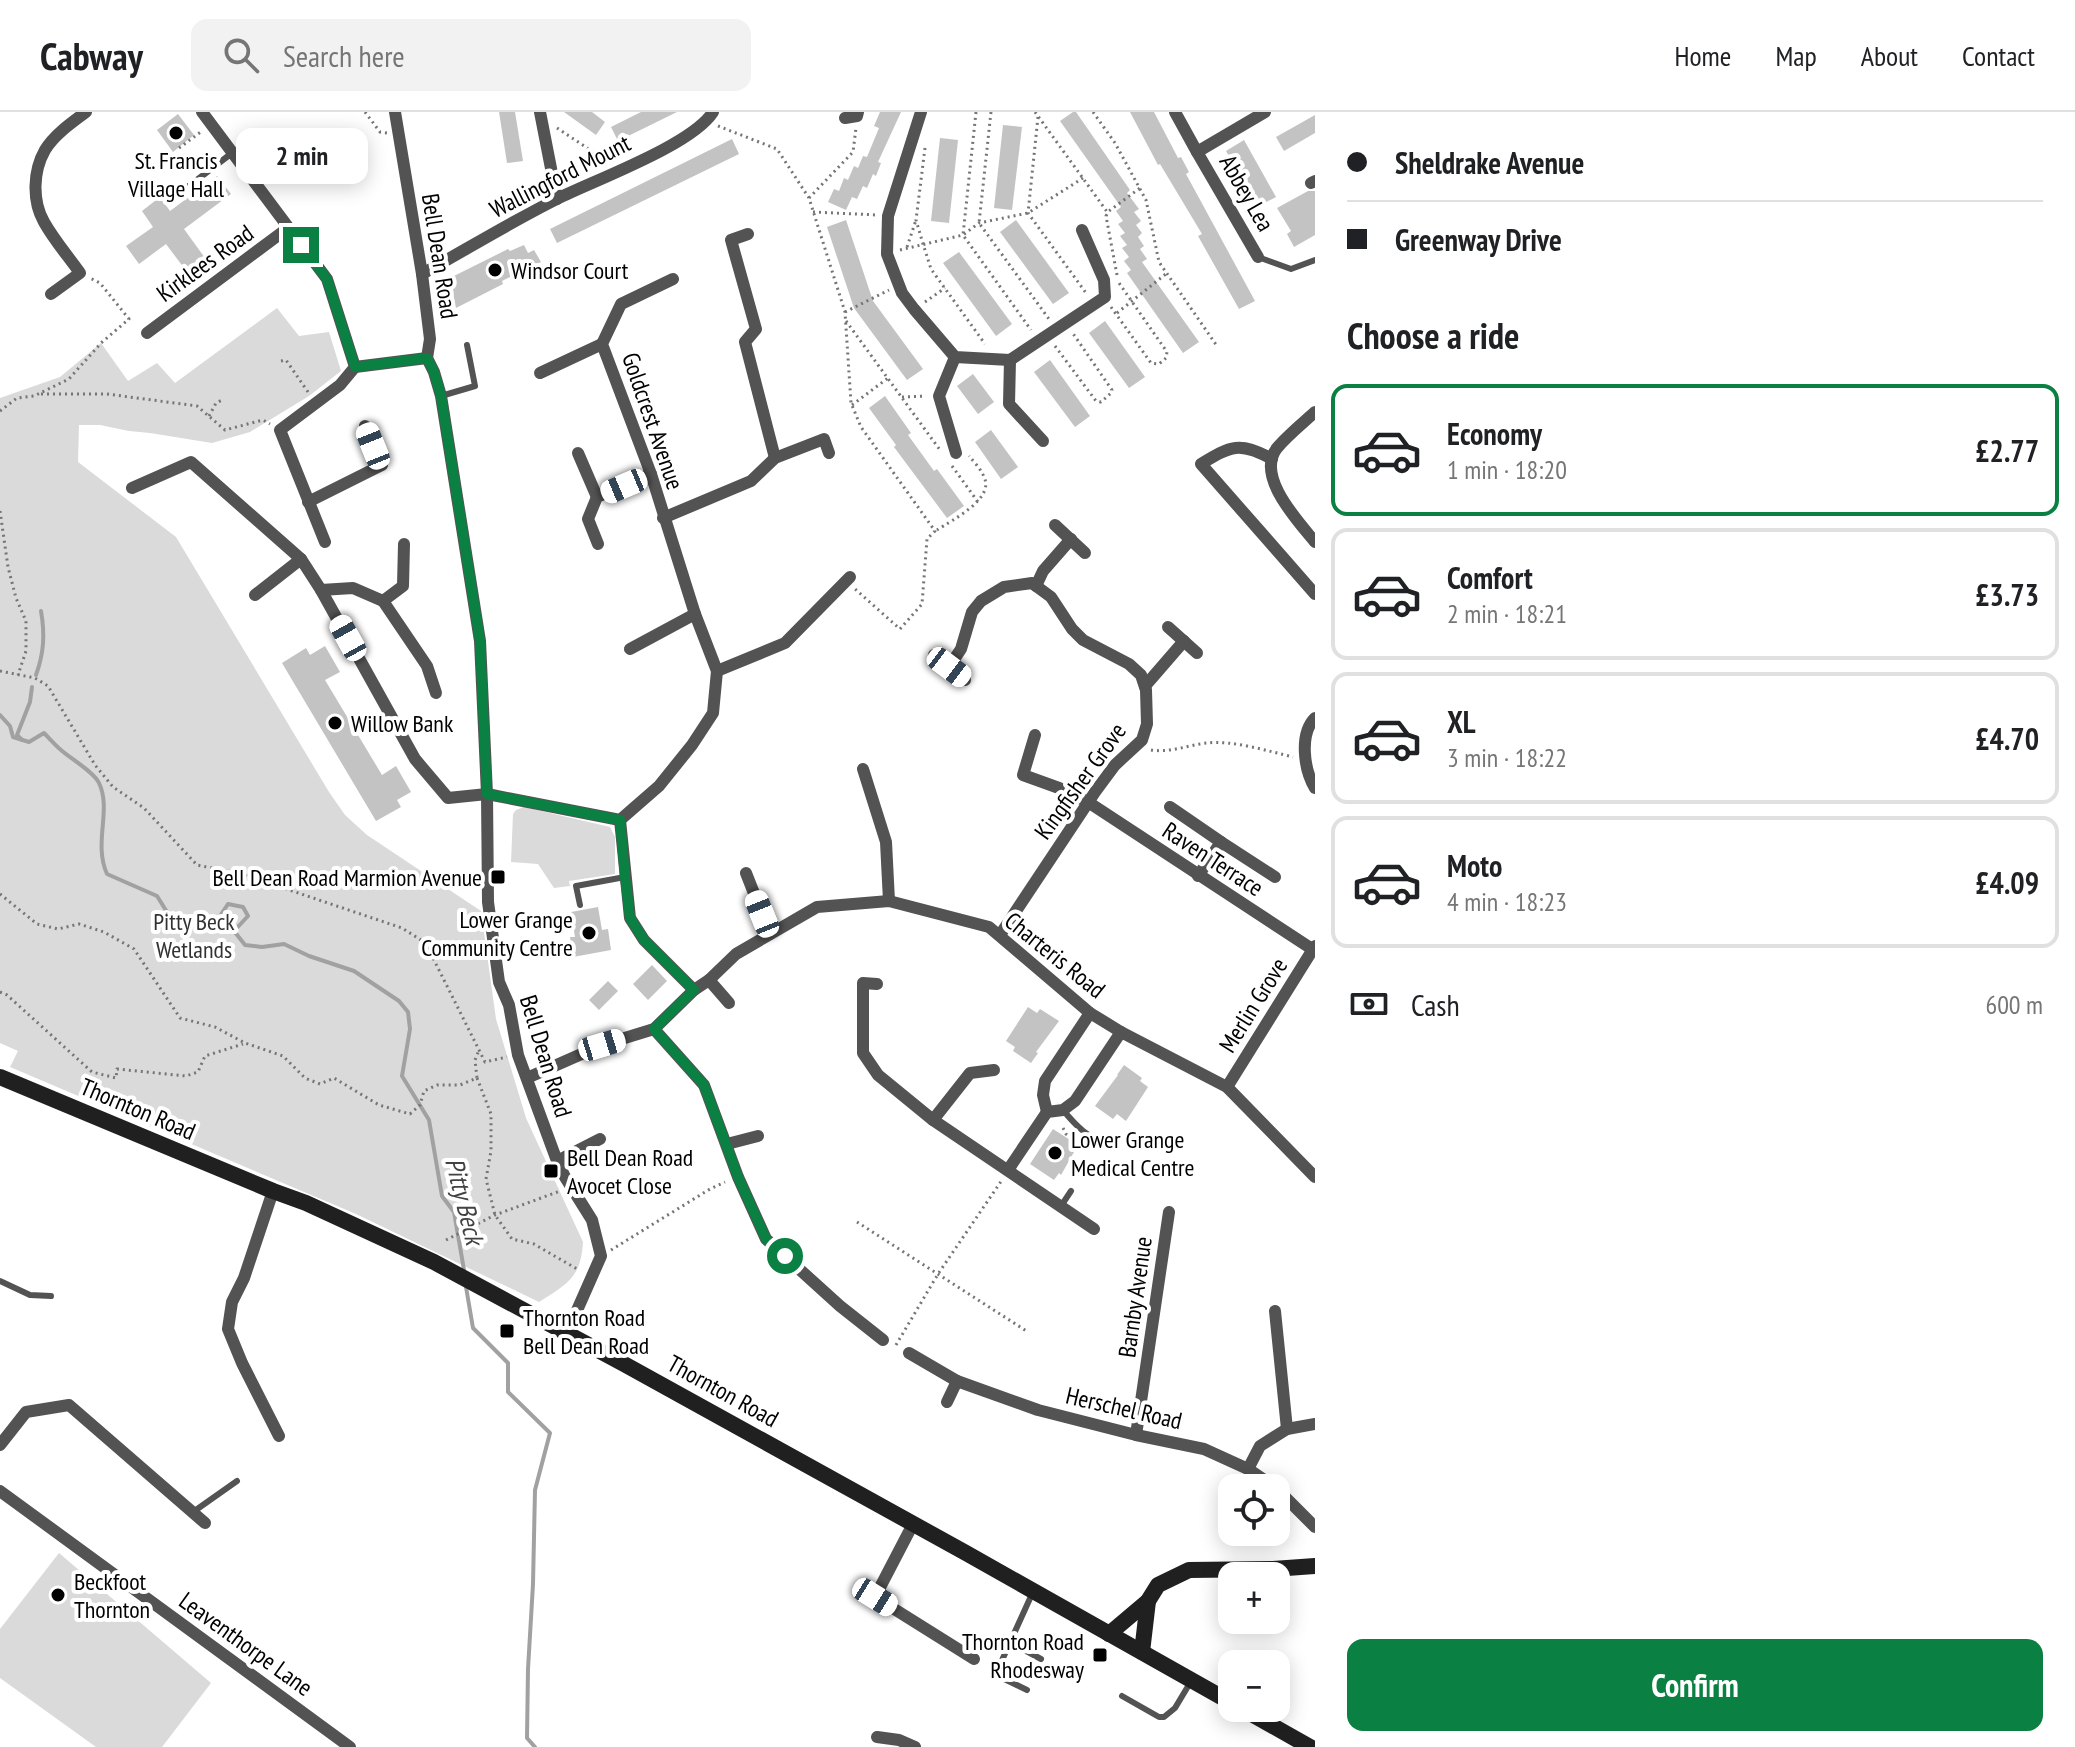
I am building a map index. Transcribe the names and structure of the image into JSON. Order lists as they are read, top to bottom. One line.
{"streets":{"main road":["Thornton Road"],"street":["Wallingford Mount","Abbey Lea","Bell Dean Road","Kirklees Road","Goldcrest Avenue","Kingfisher Grove","Raven Terrace","Charteris Road","Merlin Grove","Barnby Avenue","Herschel Road","Leaventhorpe Lane"]},"crossings":[["Wallingford Mount","Bell Dean Road"],["Bell Dean Road","Charteris Road"],["Kingfisher Grove","Raven Terrace"],["Kingfisher Grove","Charteris Road"],["Raven Terrace","Merlin Grove"],["Charteris Road","Merlin Grove"],["Barnby Avenue","Herschel Road"]],"water":["Pitty Beck"],"parks":["Pitty Beck Wetlands"],"places":{"other":["St. Francis Village Hall","Windsor Court","Willow Bank","Lower Grange Community Centre","Lower Grange Medical Centre","Beckfoot Thornton"],"transit":["Bell Dean Road Marmion Avenue","Bell Dean Road Avocet Close","Thornton Road Bell Dean Road","Thornton Road Rhodesway"]},"page":{"header":"Cabway","search":"Search here","nav":["Home","Map","About","Contact"],"banner":["Sheldrake Avenue","Greenway Drive"],"bubble":"2 min","heading":"Choose a ride","list":[{"name":"Economy","note":"1 min · 18:20","value":"£2.77"},{"name":"Comfort","note":"2 min · 18:21","value":"£3.73"},{"name":"XL","note":"3 min · 18:22","value":"£4.70"},{"name":"Moto","note":"4 min · 18:23","value":"£4.09"}],"pay":["Cash","600 m"],"map_buttons":["+","−"],"buttons":"Confirm"}}
